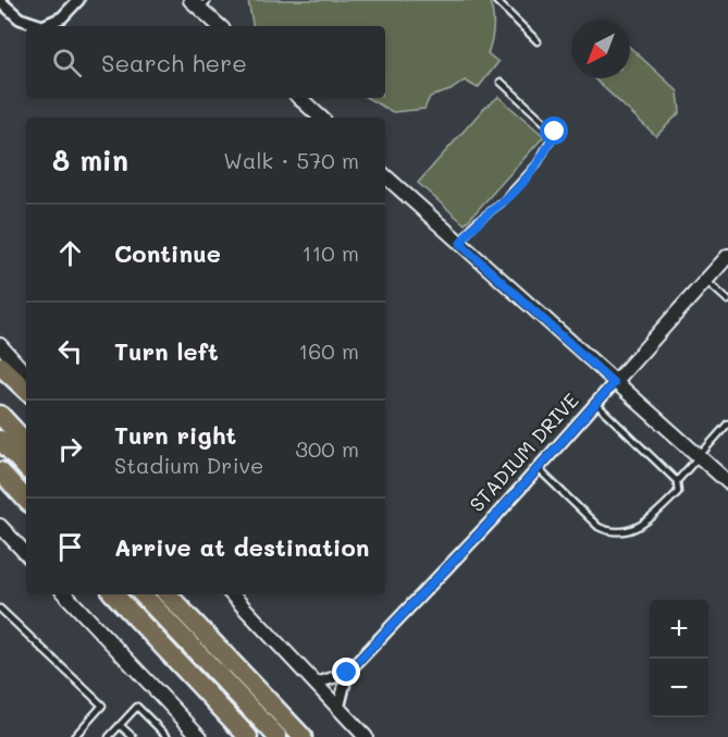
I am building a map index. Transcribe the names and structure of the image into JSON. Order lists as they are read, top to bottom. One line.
{"streets":{"street":["STADIUM DRIVE"]},"north":"bottom left","page":{"search":"Search here","heading":["8 min","Walk · 570 m"],"list":[["Continue","110 m"],["Turn left","160 m"],["Turn right","Stadium Drive","300 m"],"Arrive at destination"],"map_buttons":["+","−"]}}
